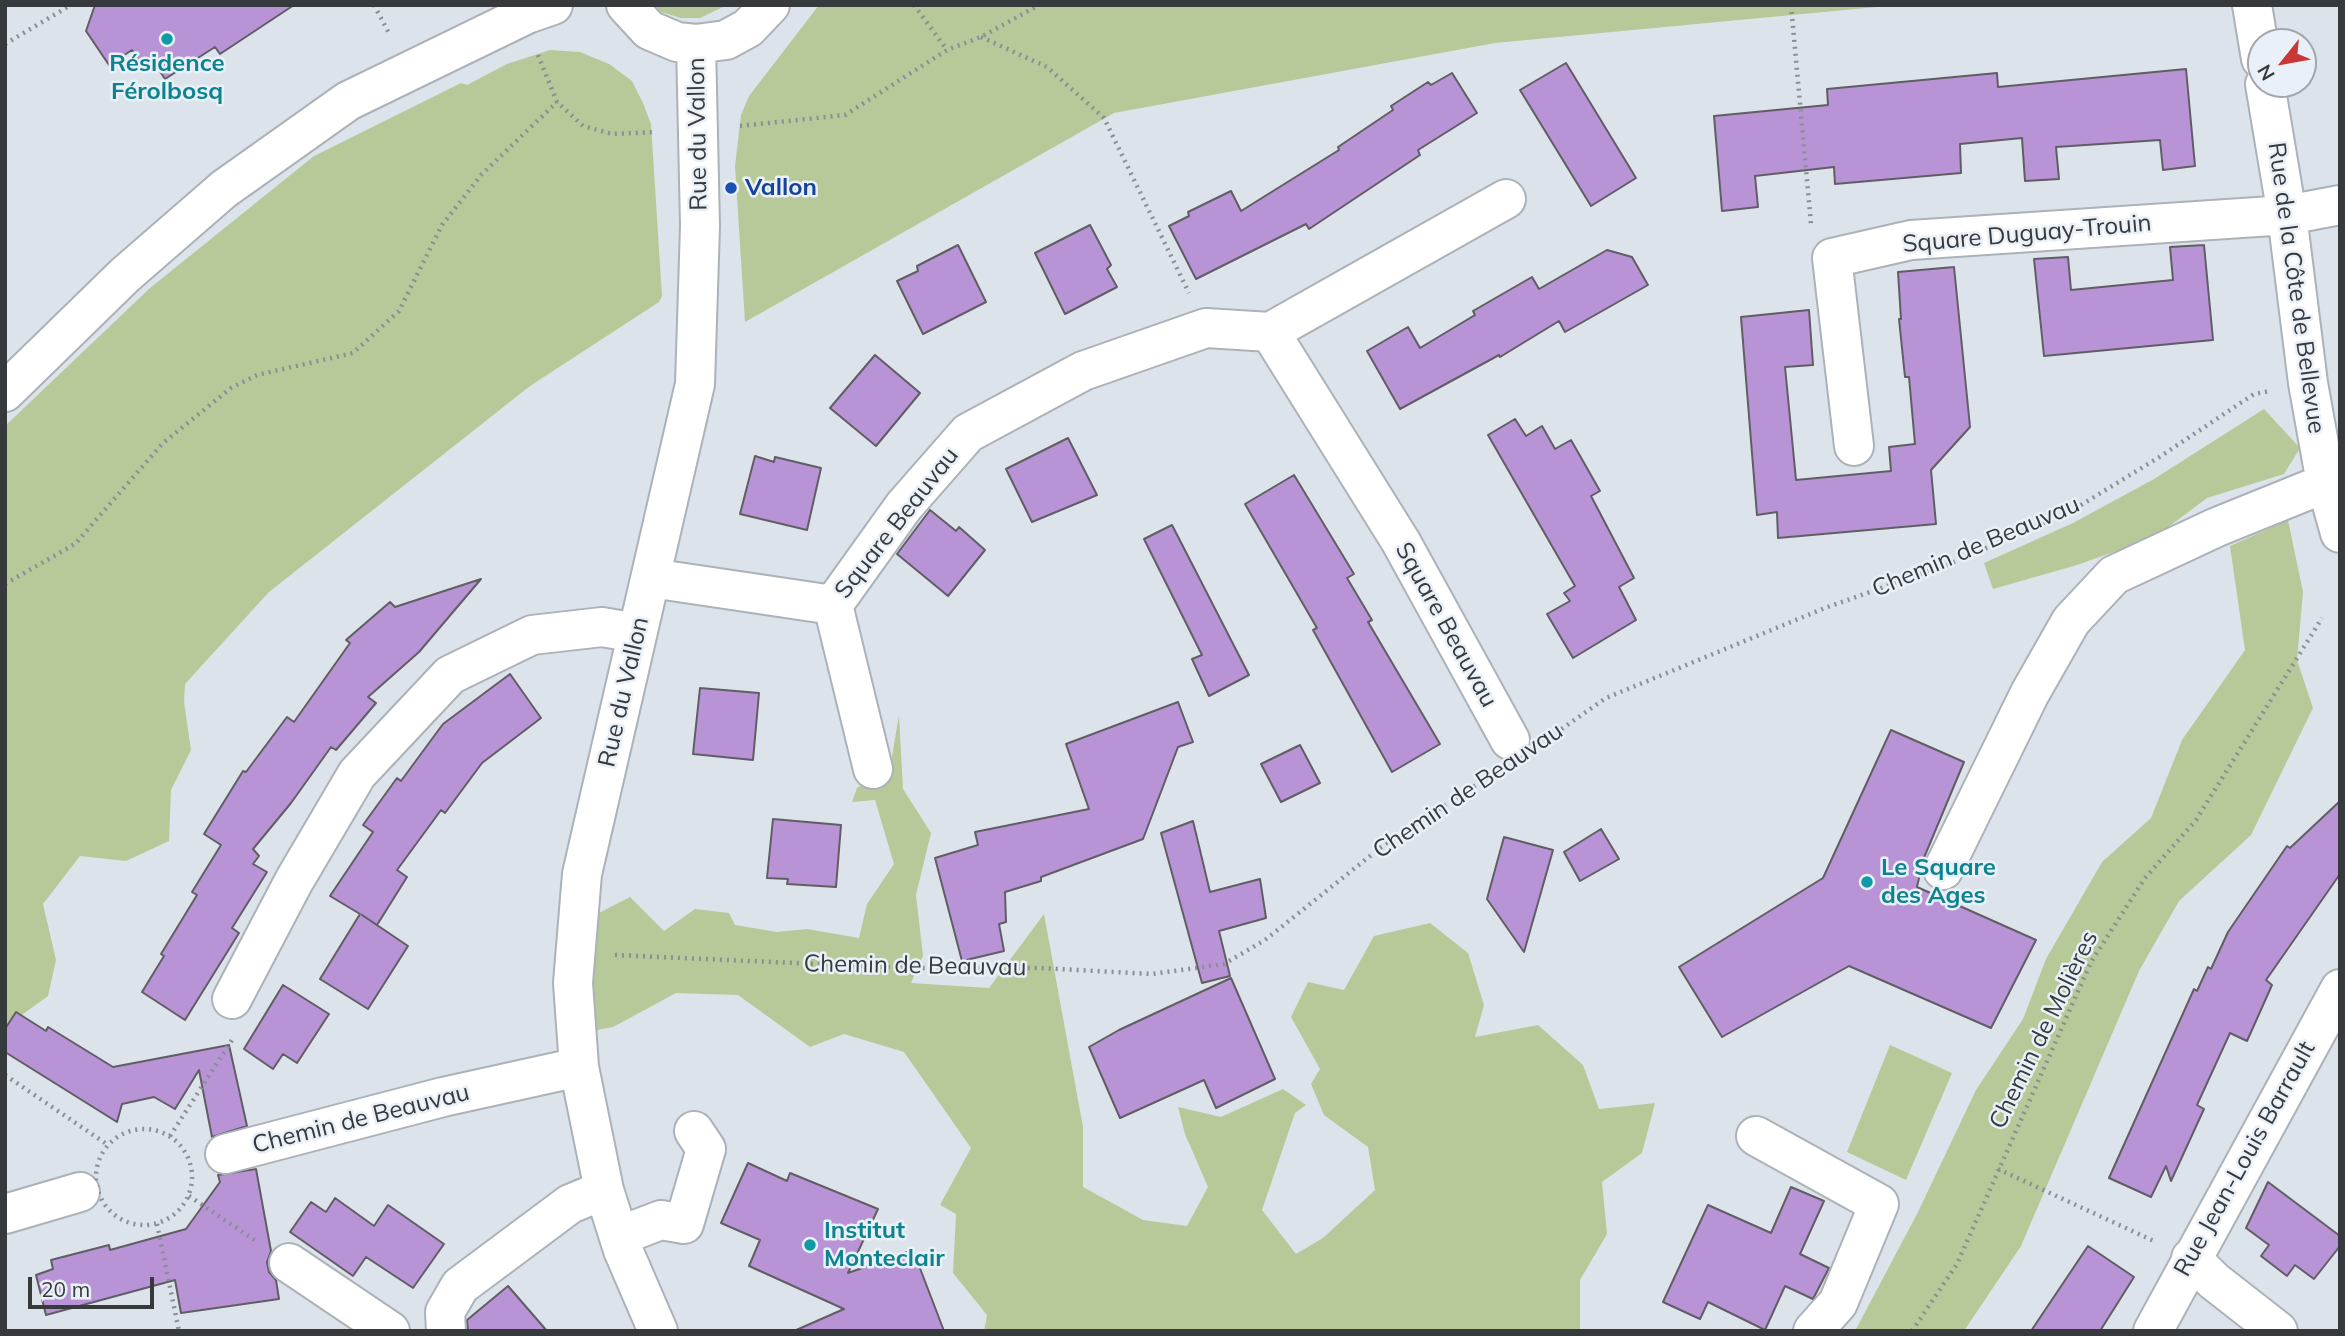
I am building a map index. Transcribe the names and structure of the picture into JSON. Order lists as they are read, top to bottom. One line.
{"streets":{"street":["Rue du Vallon","Square Duguay-Trouin","Rue de la Côte de Bellevue","Square Beauvau","Chemin de Beauvau","Rue Jean-Louis Barrault"],"path":["Chemin de Molières"]},"crossings":[["Rue du Vallon","Square Beauvau"],["Rue du Vallon","Chemin de Beauvau"],["Square Duguay-Trouin","Rue de la Côte de Bellevue"],["Square Beauvau","Chemin de Beauvau"]],"places":["Résidence Férolbosq","Vallon","Le Square des Ages","Institut Monteclair"],"scale_bar":"20 m","north":"bottom left"}
